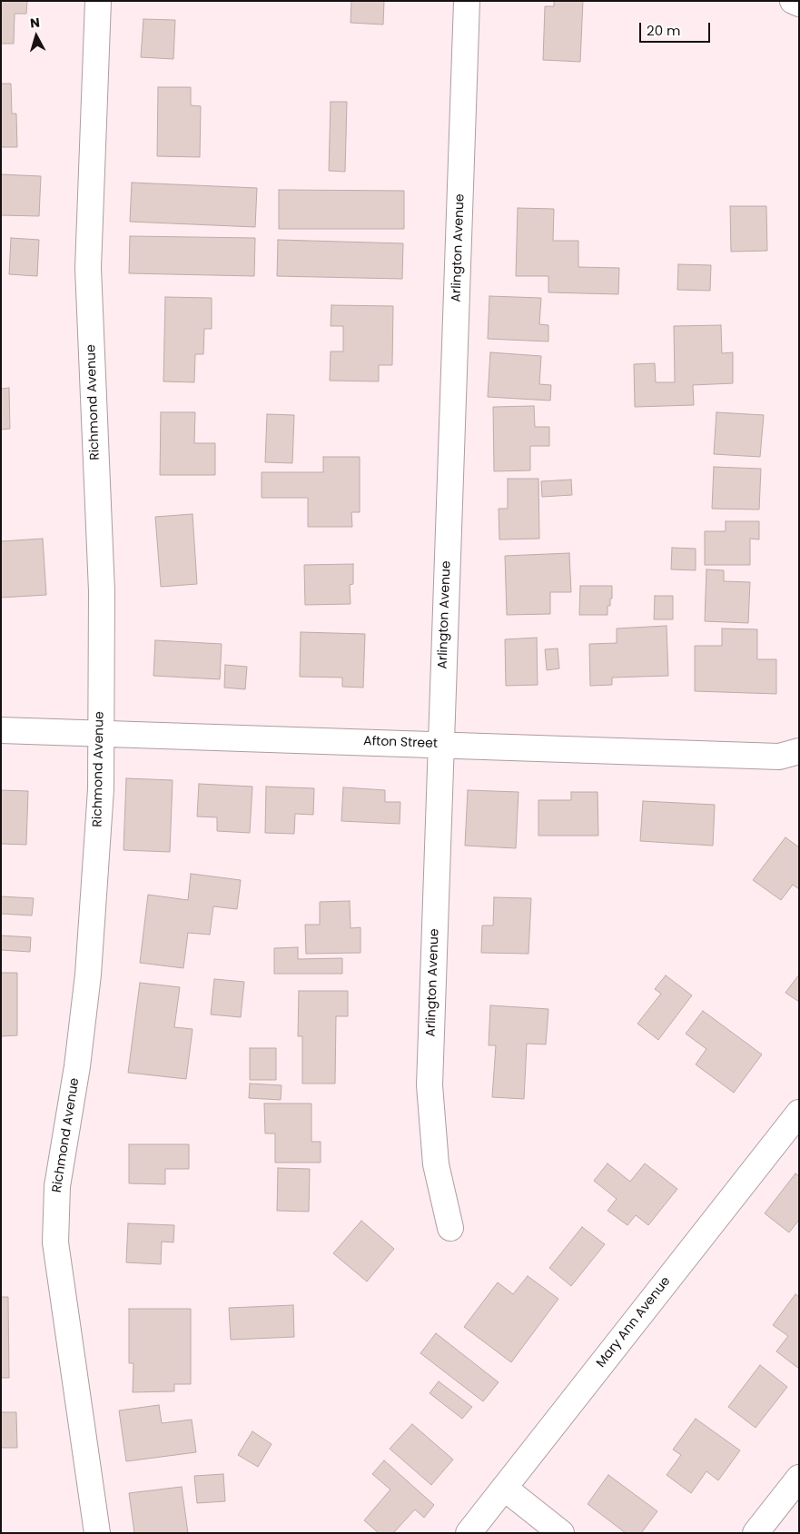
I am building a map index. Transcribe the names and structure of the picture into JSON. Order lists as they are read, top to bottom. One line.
{"streets":{"street":["Arlington Avenue","Richmond Avenue","Afton Street","Mary Ann Avenue"]},"crossings":[["Arlington Avenue","Afton Street"],["Richmond Avenue","Afton Street"]],"scale_bar":"20 m","north":"top"}
